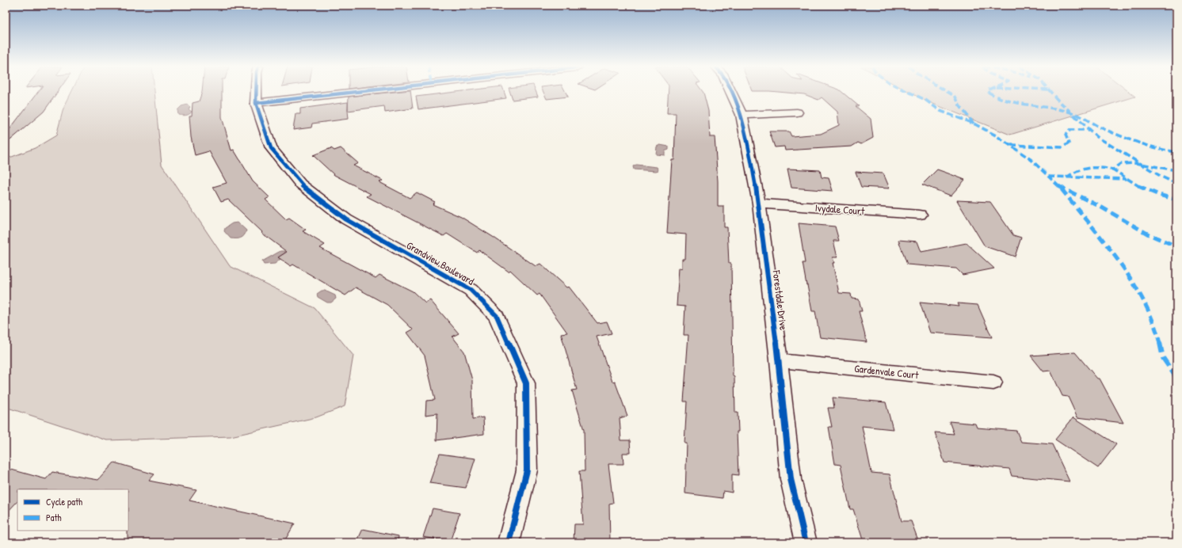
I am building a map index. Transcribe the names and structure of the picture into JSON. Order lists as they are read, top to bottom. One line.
{"streets":{"street":["Ivydale Court","Grandview Boulevard","Forestdale Drive","Gardenvale Court"]},"crossings":[["Ivydale Court","Forestdale Drive"],["Forestdale Drive","Gardenvale Court"]],"legend":["Cycle path","Path"]}
